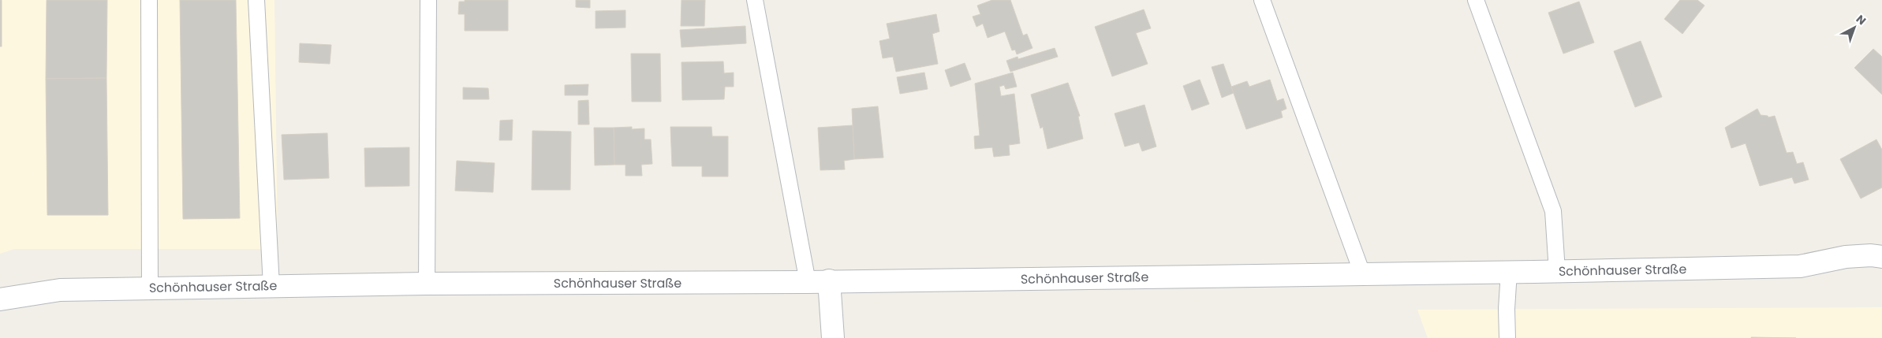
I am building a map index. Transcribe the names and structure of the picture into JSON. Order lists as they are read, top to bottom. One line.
{"streets":{"street":["Schönhauser Straße"]},"north":"top right"}
